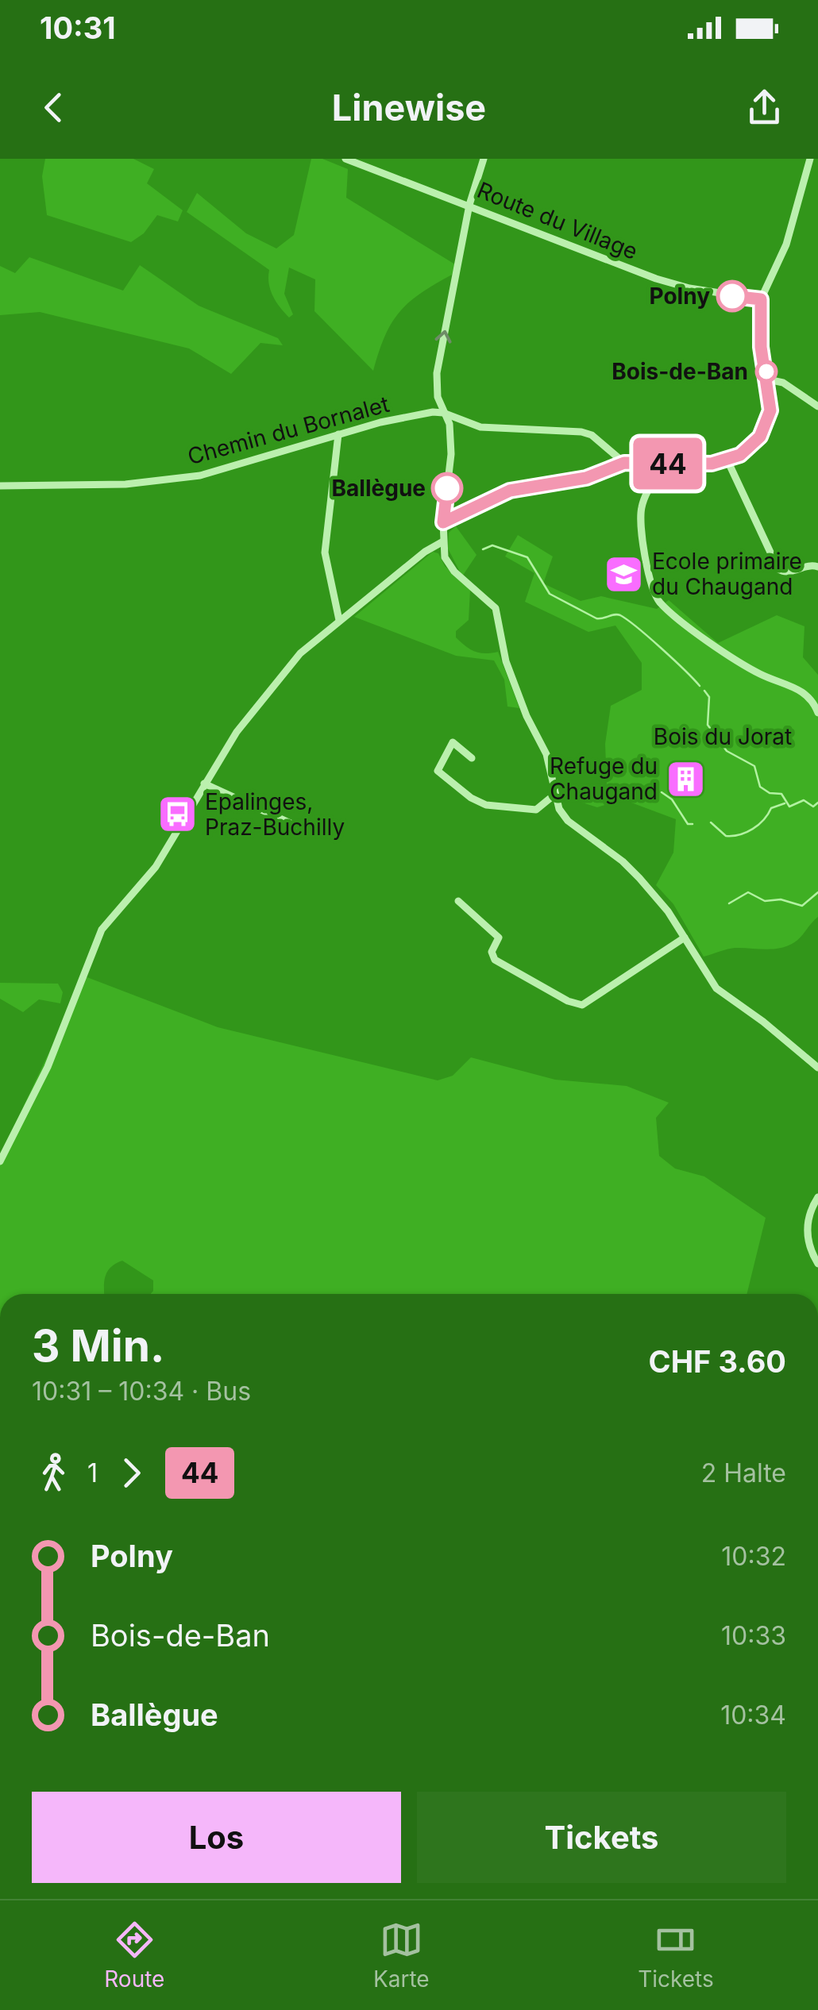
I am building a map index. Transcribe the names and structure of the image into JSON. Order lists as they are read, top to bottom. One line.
{"streets":{"street":["Route du Village","Chemin du Bornalet"]},"parks":["Bois du Jorat"],"places":{"other":["Polny","Bois-de-Ban","Ballègue"],"school or university":["Ecole primaire du Chaugand"],"building":["Refuge du Chaugand"],"bus stop":["Epalinges, Praz-Buchilly"]},"lines":["bus line 44"],"page":{"status":"10:31","header":"Linewise","on_map":"44","heading":["3 Min.","10:31 – 10:34 · Bus","CHF 3.60"],"legs":["1","44","2 Halte"],"list":[{"name":"Polny","value":"10:32"},{"name":"Bois-de-Ban","value":"10:33"},{"name":"Ballègue","value":"10:34"}],"buttons":["Los","Tickets"],"tabs":["Route","Karte","Tickets"]}}
